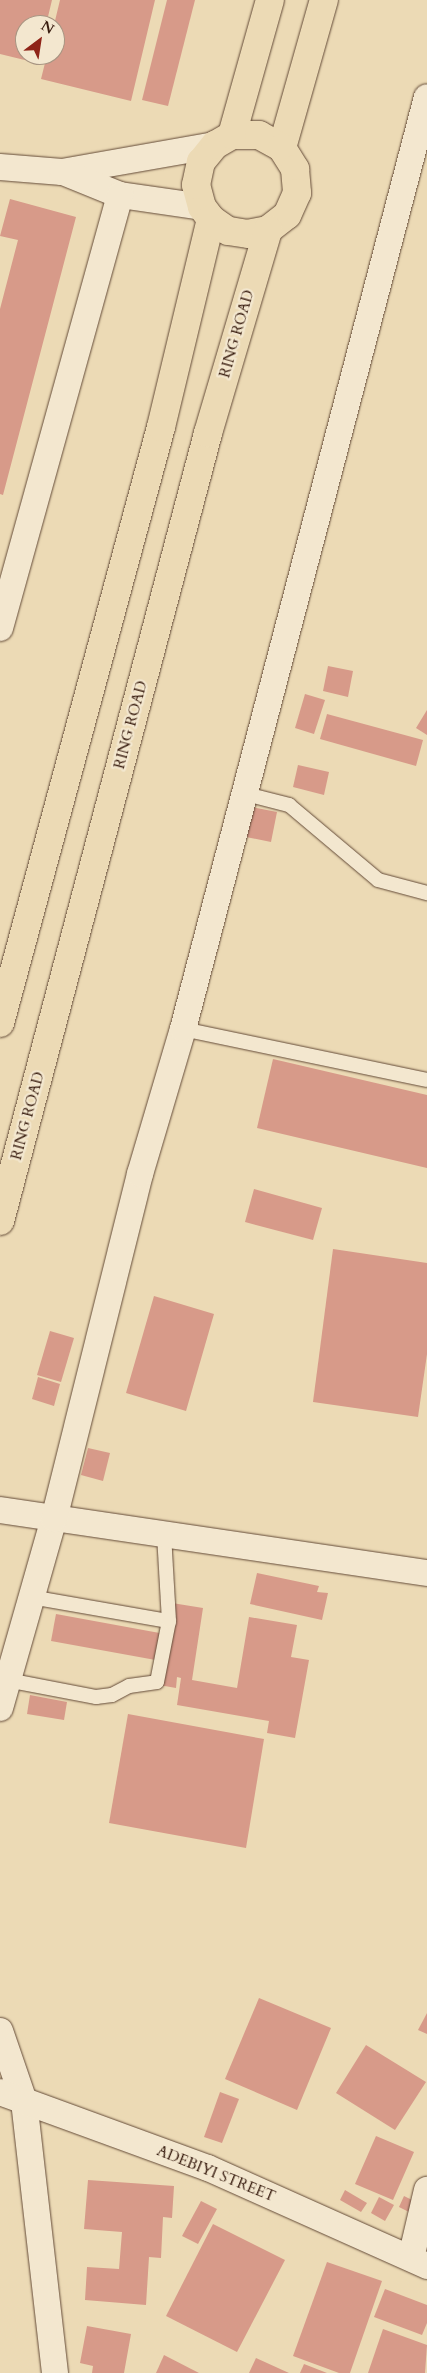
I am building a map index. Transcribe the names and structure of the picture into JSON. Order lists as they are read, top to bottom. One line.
{"streets":{"main road":["RING ROAD"],"street":["ADEBIYI STREET"]},"north":"top right"}
